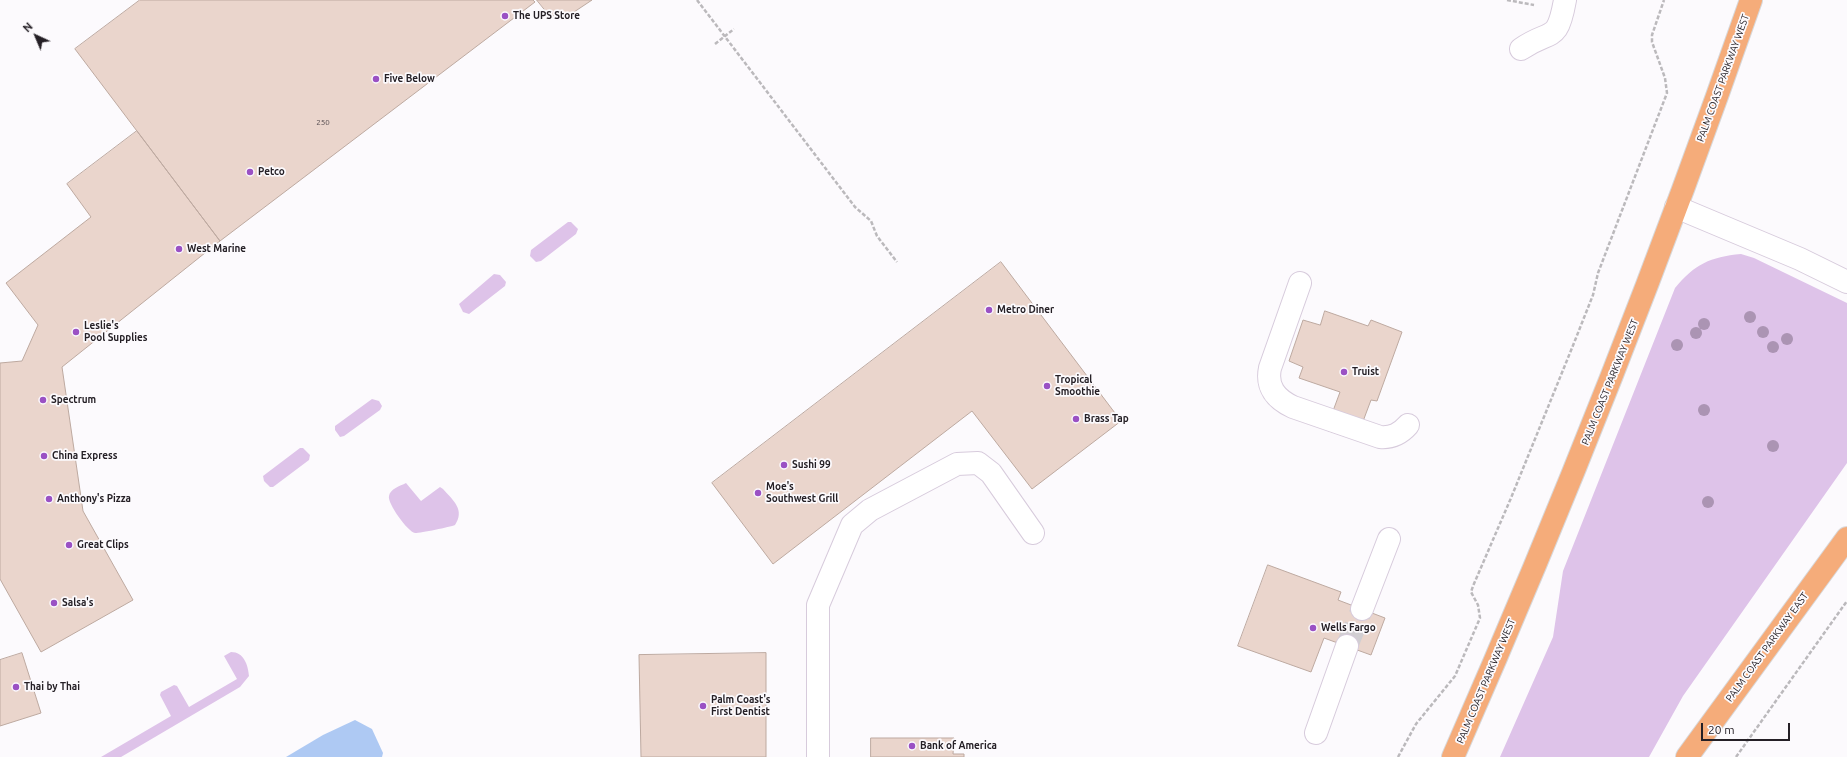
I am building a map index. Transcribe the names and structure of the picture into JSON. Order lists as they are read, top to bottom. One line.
{"streets":{"main road":["PALM COAST PARKWAY WEST","PALM COAST PARKWAY EAST"]},"places":["The UPS Store","Five Below","Petco","West Marine","Metro Diner","Leslie's Pool Supplies","Truist","Tropical Smoothie","Spectrum","Brass Tap","China Express","Sushi 99","Moe's Southwest Grill","Anthony's Pizza","Great Clips","Salsa's","Wells Fargo","Thai by Thai","Palm Coast's First Dentist","Bank of America"],"house_numbers":["250"],"scale_bar":"20 m","north":"top left"}
